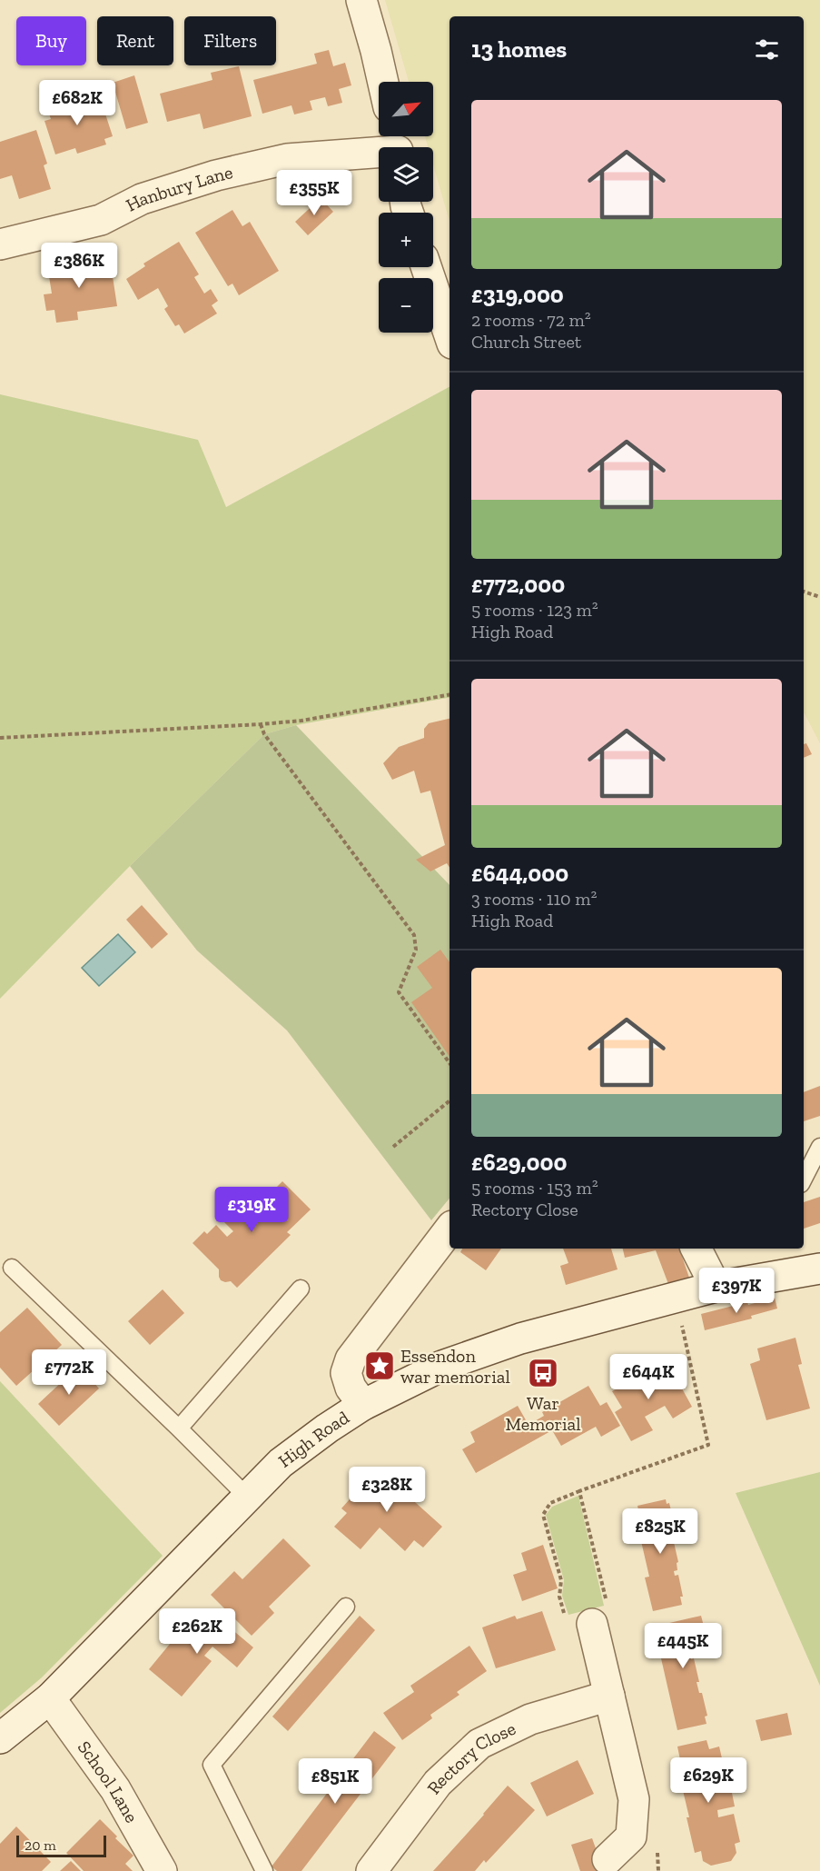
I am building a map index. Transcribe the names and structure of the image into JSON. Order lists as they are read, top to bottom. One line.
{"streets":{"street":["Hanbury Lane","High Road","Rectory Close","School Lane"]},"crossings":[["High Road","School Lane"]],"places":{"place":["Essendon war memorial"],"bus stop":["War Memorial"]},"scale_bar":"20 m","north":"top right","page":{"chip":["Buy","Rent","Filters"],"heading":"13 homes","price":["£682K","£355K","£386K","£319K","£397K","£772K","£644K","£328K","£825K","£262K","£445K","£629K","£851K"],"map_buttons":["+","−"],"list":[{"name":"£319,000","note":"2 rooms · 72 m² · Church Street"},{"name":"£772,000","note":"5 rooms · 123 m² · High Road"},{"name":"£644,000","note":"3 rooms · 110 m² · High Road"},{"name":"£629,000","note":"5 rooms · 153 m² · Rectory Close"}],"scale":"20 m"}}
